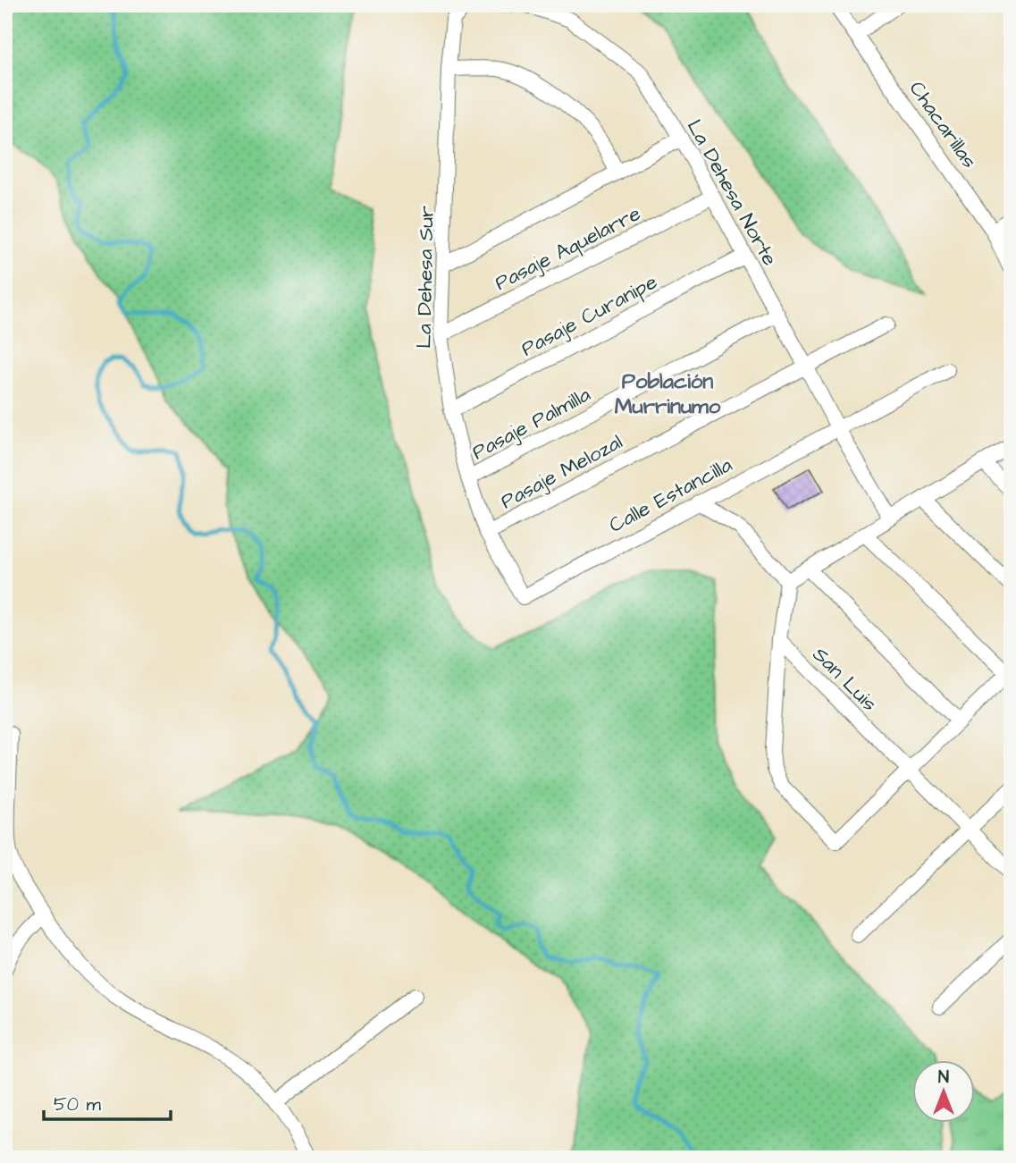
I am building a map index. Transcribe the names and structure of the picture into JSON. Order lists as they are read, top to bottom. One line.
{"streets":{"street":["Chacarillas","La Dehesa Norte","Pasaje Aquelarre","La Dehesa Sur","Pasaje Curanipe","Pasaje Palmilla","Pasaje Melozal","Calle Estancilla","San Luis"]},"crossings":[["La Dehesa Norte","Pasaje Aquelarre"],["La Dehesa Norte","La Dehesa Sur"],["La Dehesa Norte","Pasaje Curanipe"],["La Dehesa Norte","Pasaje Palmilla"],["La Dehesa Norte","Pasaje Melozal"],["La Dehesa Norte","Calle Estancilla"],["Pasaje Aquelarre","La Dehesa Sur"],["La Dehesa Sur","Pasaje Curanipe"],["La Dehesa Sur","Pasaje Palmilla"],["La Dehesa Sur","Pasaje Melozal"],["La Dehesa Sur","Calle Estancilla"]],"districts":["Población Murrinumo"],"scale_bar":"50 m","north":"top"}
